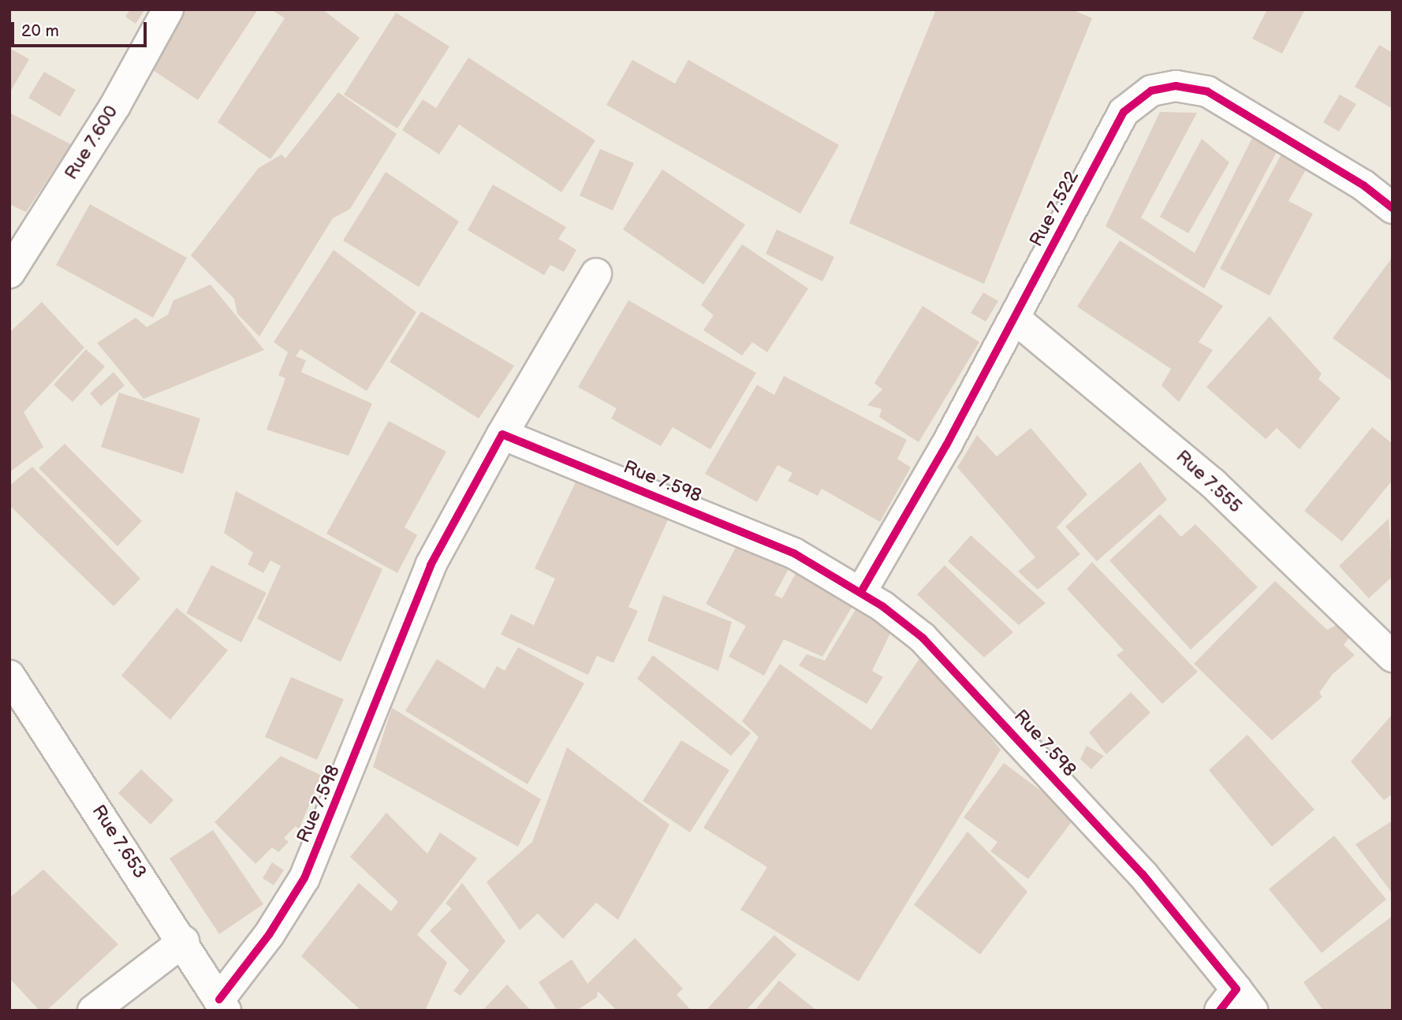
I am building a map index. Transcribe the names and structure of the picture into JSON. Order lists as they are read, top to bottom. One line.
{"streets":{"street":["Rue 7.600","Rue 7.522","Rue 7.598","Rue 7.555","Rue 7.653"]},"crossings":[["Rue 7.522","Rue 7.598"],["Rue 7.522","Rue 7.555"],["Rue 7.598","Rue 7.653"]],"scale_bar":"20 m"}
